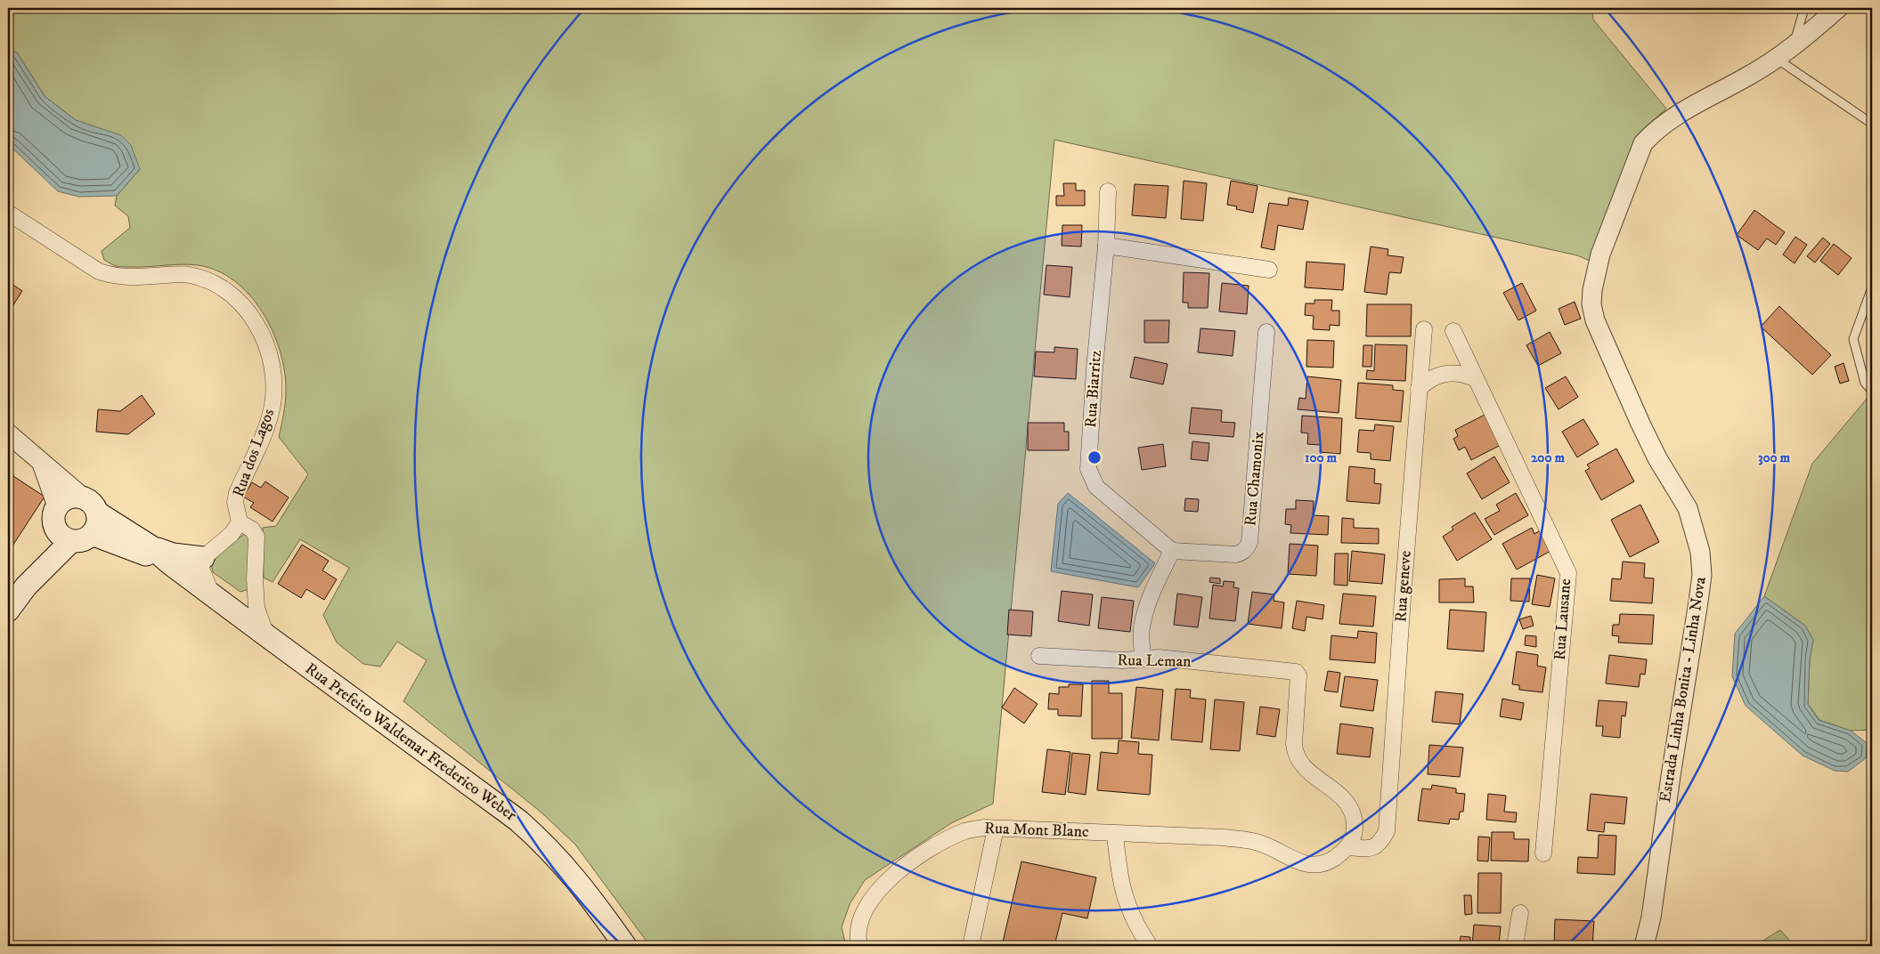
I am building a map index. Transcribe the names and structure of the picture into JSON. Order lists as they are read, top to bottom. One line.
{"streets":{"main road":["Rua Prefeito Waldemar Frederico Weber"],"street":["Rua Biarritz","Rua dos Lagos","Rua Chamonix","Rua geneve","Rua Lausane","Rua Leman","Estrada Linha Bonita - Linha Nova","Rua Mont Blanc"]},"crossings":[["Rua Biarritz","Rua Chamonix"],["Rua geneve","Rua Leman"],["Rua geneve","Rua Mont Blanc"],["Rua Leman","Rua Mont Blanc"]],"rings":["100 m","200 m","300 m"]}
